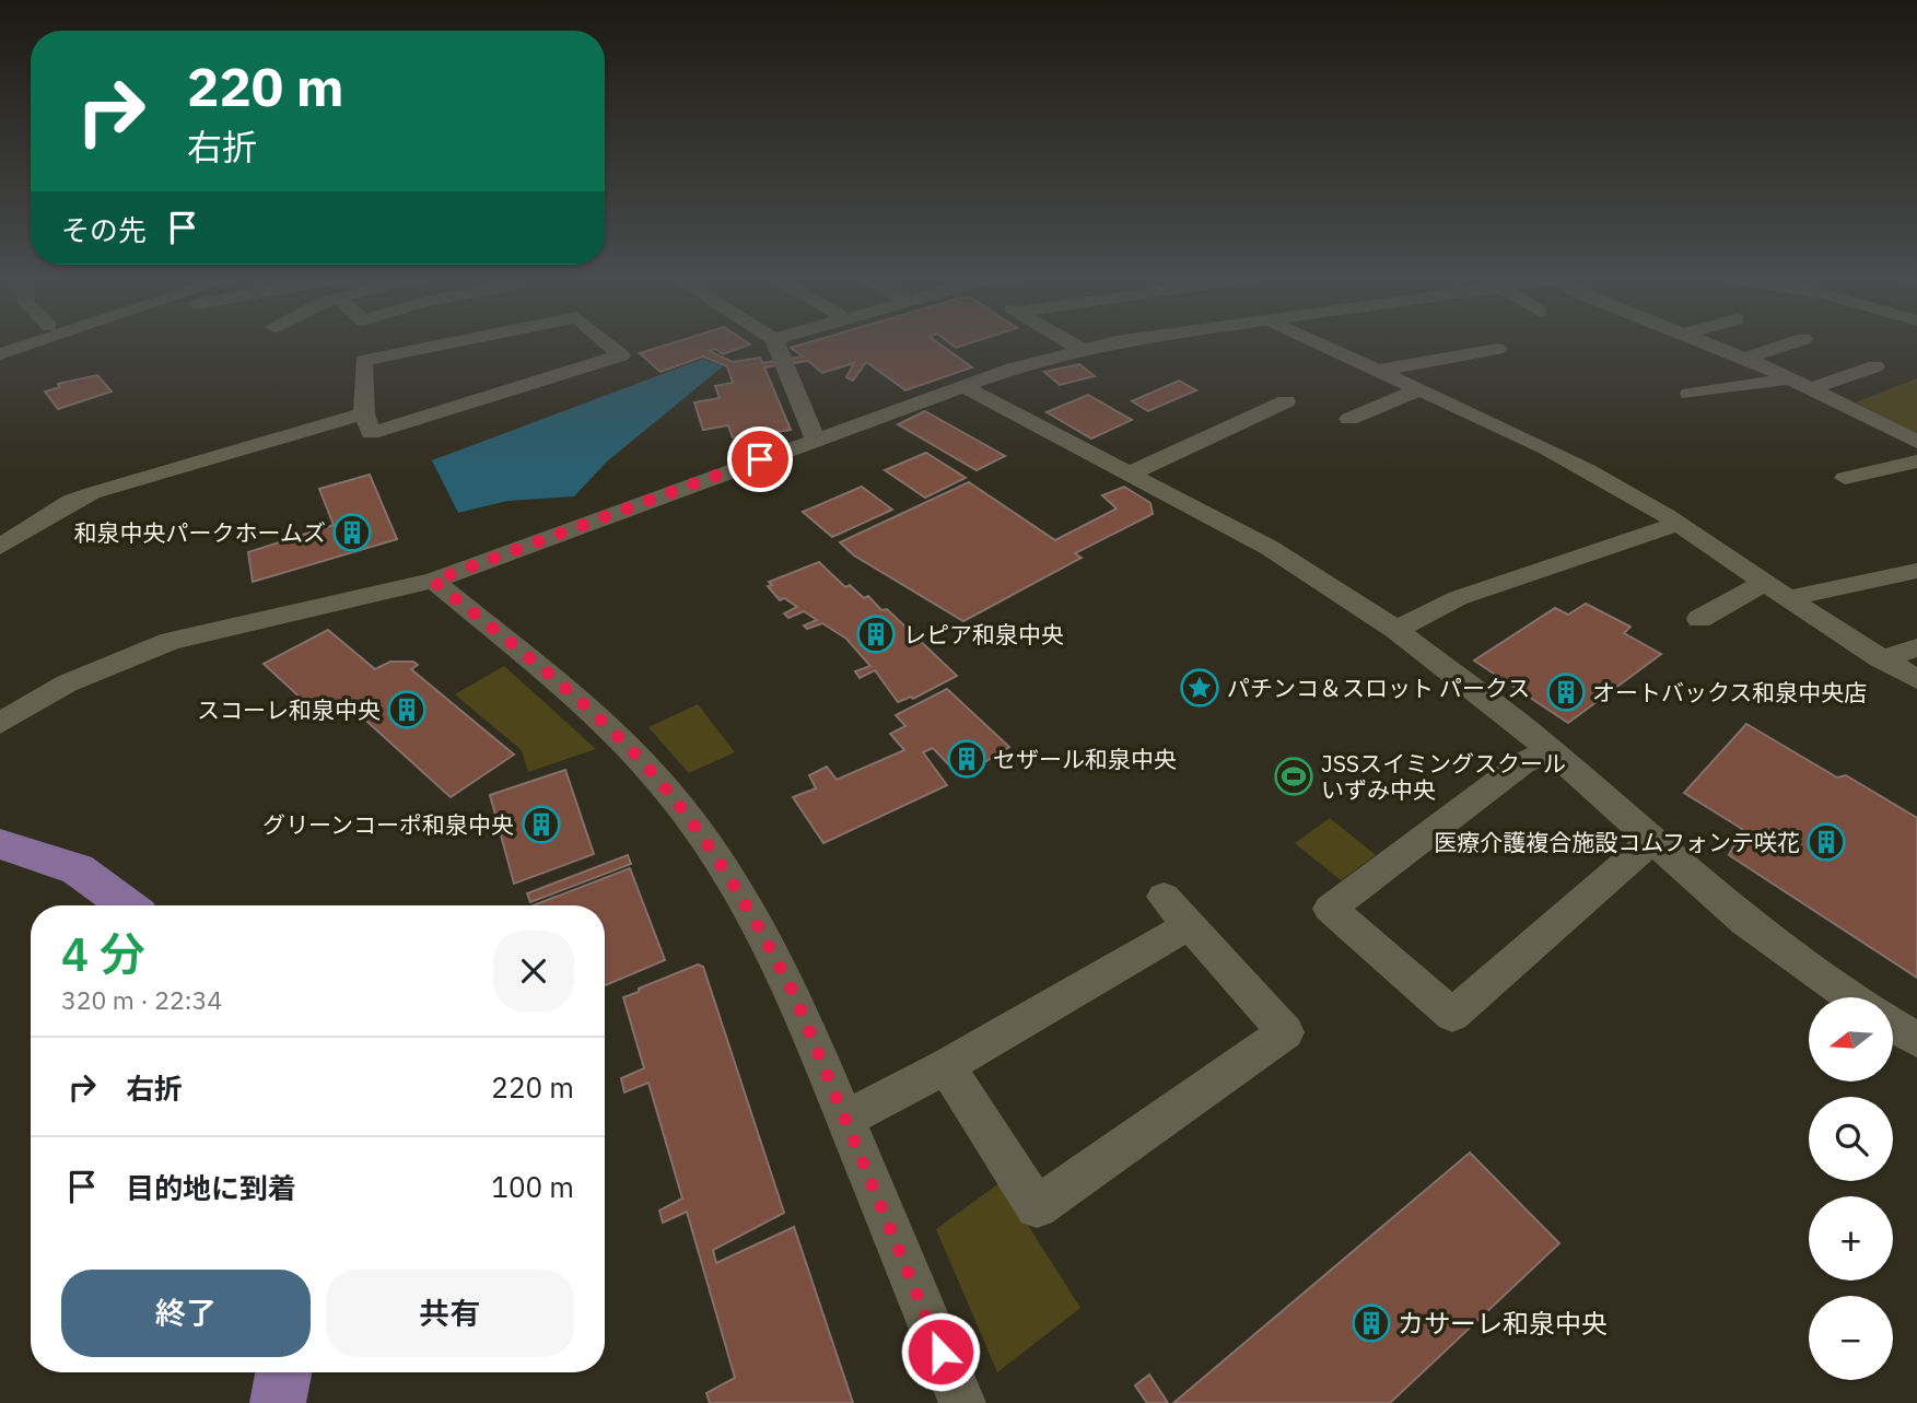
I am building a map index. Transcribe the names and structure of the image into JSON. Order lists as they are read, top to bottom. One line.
{"places":{"building":["和泉中央パークホームズ","レピア和泉中央","オートバックス和泉中央店","スコーレ和泉中央","セザール和泉中央","グリーンコーポ和泉中央","医療介護複合施設コムフォンテ咲花","カサーレ和泉中央"],"place":["パチンコ＆スロット パークス"],"sports":["JSSスイミングスクール いずみ中央"]},"north":"left","page":{"turn":["220 m","右折"],"then":"その先","heading":["4 分","320 m · 22:34"],"map_buttons":["+","−"],"list":[{"name":"右折","value":"220 m"},{"name":"目的地に到着","value":"100 m"}],"buttons":["終了","共有"]}}
